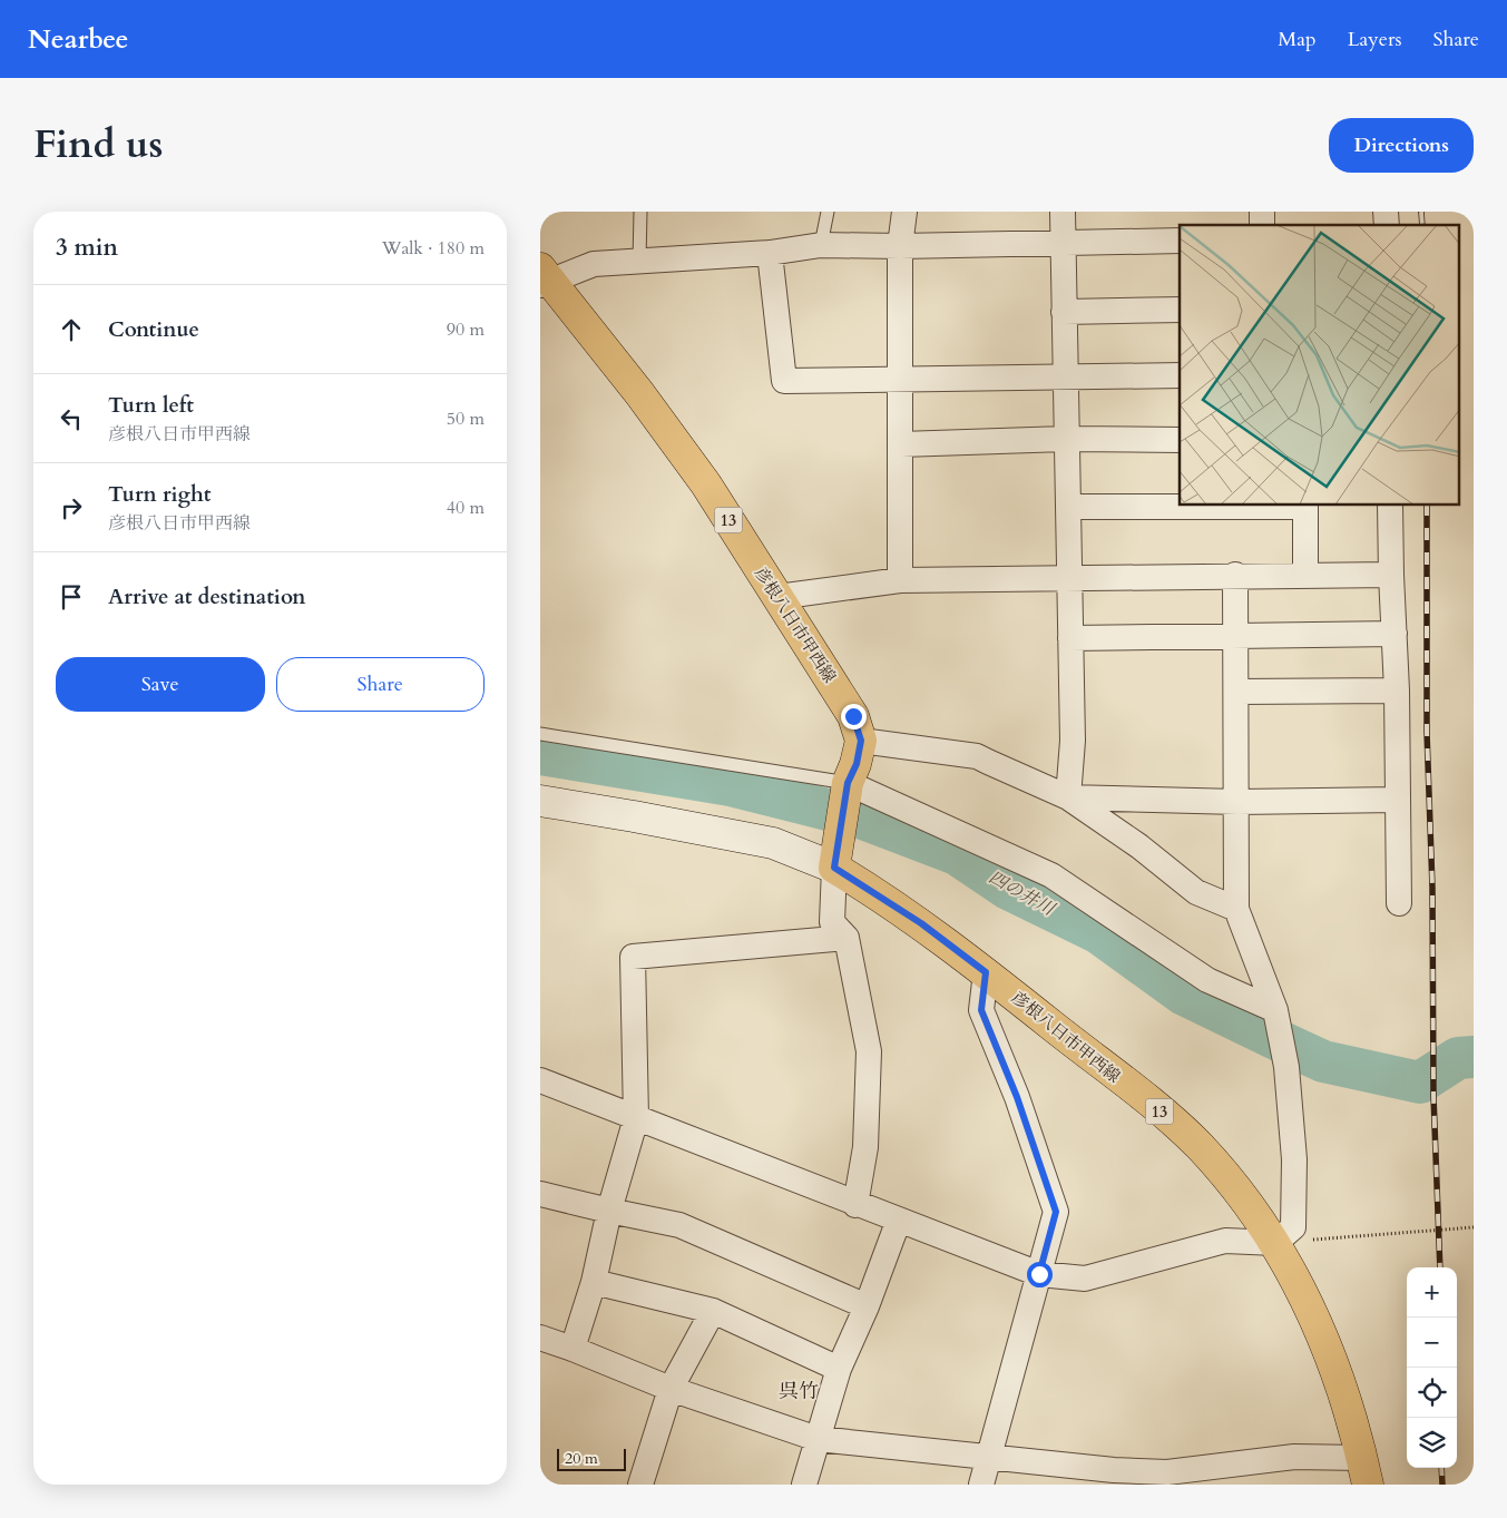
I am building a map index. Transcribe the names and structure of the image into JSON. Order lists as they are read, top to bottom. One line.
{"streets":{"main road":["13","彦根八日市甲西線"]},"districts":["呉竹"],"water":["四の井川"],"scale_bar":"20 m","page":{"header":"Nearbee","nav":["Map","Layers","Share"],"title":"Find us","buttons":["Directions",["Save","Share"]],"heading":["3 min","Walk · 180 m"],"list":[["Continue","90 m"],["Turn left","彦根八日市甲西線","50 m"],["Turn right","彦根八日市甲西線","40 m"],"Arrive at destination"],"map_buttons":["+","−"],"scale":"20 m"}}
